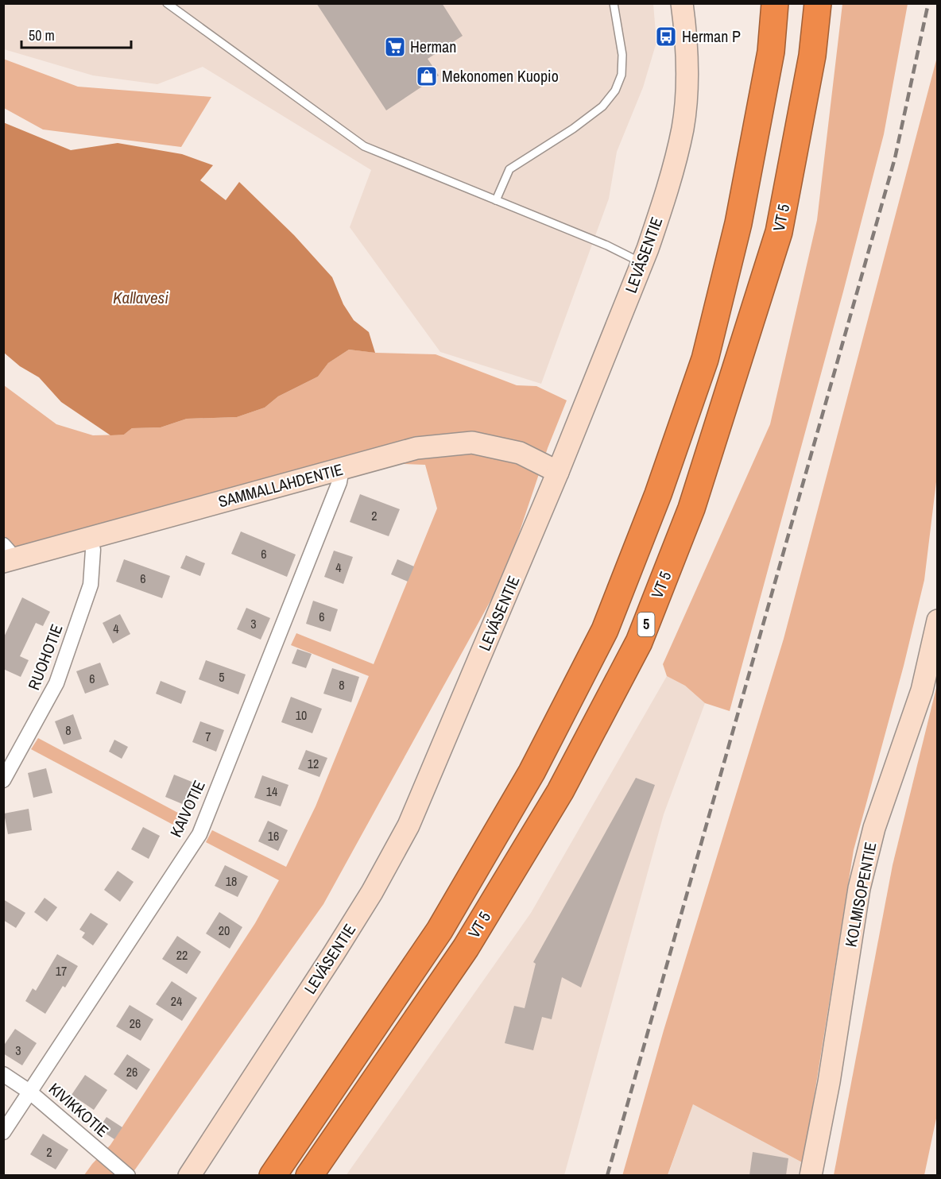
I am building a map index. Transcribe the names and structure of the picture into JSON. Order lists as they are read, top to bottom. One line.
{"streets":{"highway":["VT 5","5"],"main road":["LEVÄSENTIE","SAMMALLAHDENTIE","KOLMISOPENTIE"],"street":["RUOHOTIE","KAIVOTIE","KIVIKKOTIE"]},"crossings":[["LEVÄSENTIE","SAMMALLAHDENTIE"],["SAMMALLAHDENTIE","RUOHOTIE"],["SAMMALLAHDENTIE","KAIVOTIE"],["KAIVOTIE","KIVIKKOTIE"]],"water":["Kallavesi"],"places":{"bus stop":["Herman P"],"supermarket":["Herman"],"shop":["Mekonomen Kuopio"]},"house_numbers":["2","6","4","6","6","3","4","5","6","8","10","8","7","12","14","16","18","20","22","17","24","26","3","26","2"],"scale_bar":"50 m"}
